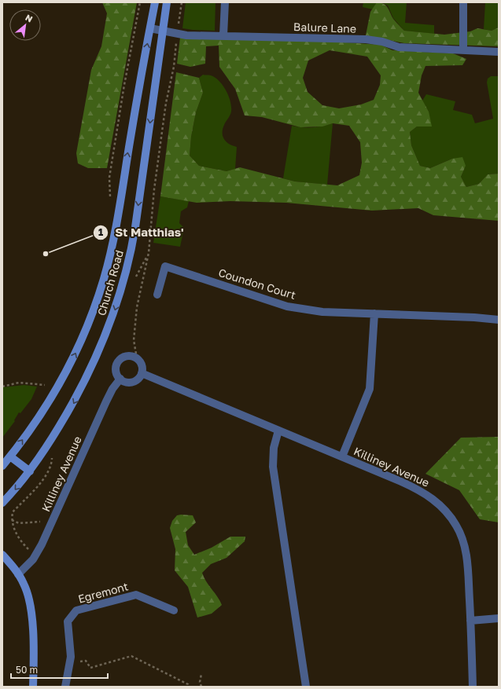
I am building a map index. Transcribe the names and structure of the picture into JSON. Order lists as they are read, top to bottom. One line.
{"streets":{"main road":["Church Road"],"street":["Balure Lane","Coundon Court","Killiney Avenue","Egremont"]},"crossings":[["Balure Lane","Church Road"]],"places":["St Matthias'"],"scale_bar":"50 m","north":"top right"}
